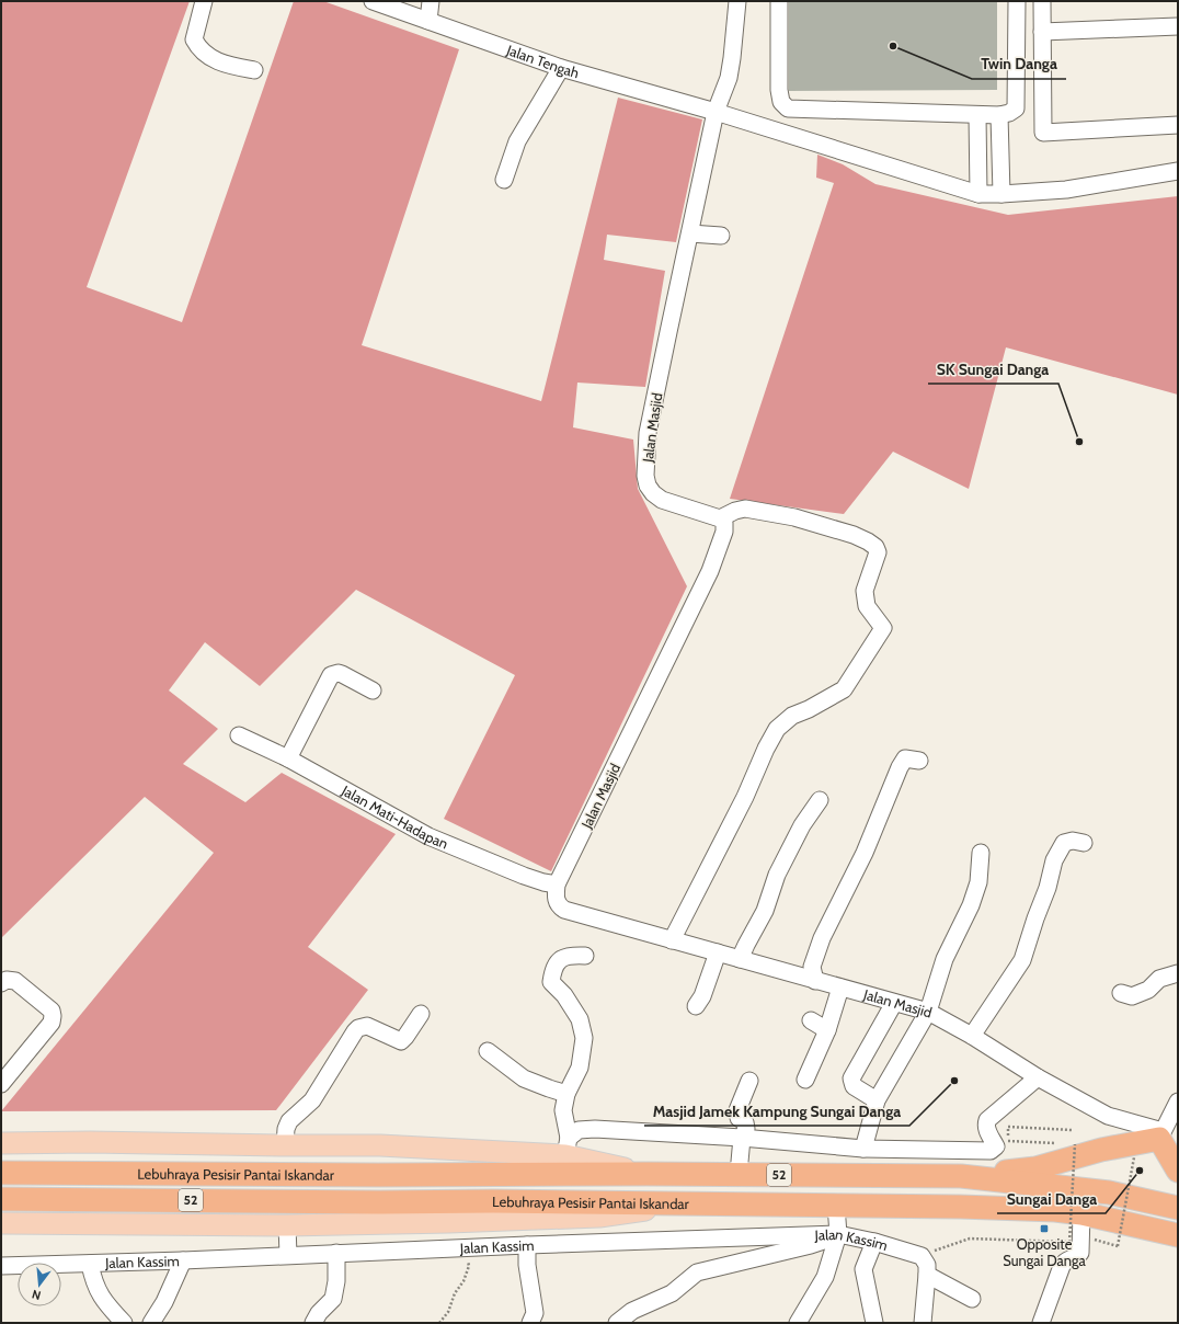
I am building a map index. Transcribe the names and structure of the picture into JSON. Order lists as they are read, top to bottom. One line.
{"streets":{"highway":["Lebuhraya Pesisir Pantai Iskandar","52"],"street":["Jalan Tengah","Jalan Masjid","Jalan Mati-Hadapan","Jalan Kassim"]},"crossings":[["Jalan Tengah","Jalan Masjid"],["Jalan Masjid","Jalan Mati-Hadapan"]],"places":{"other":["Twin Danga","SK Sungai Danga","Masjid Jamek Kampung Sungai Danga","Sungai Danga"],"transit":["Opposite Sungai Danga"]},"north":"bottom"}
